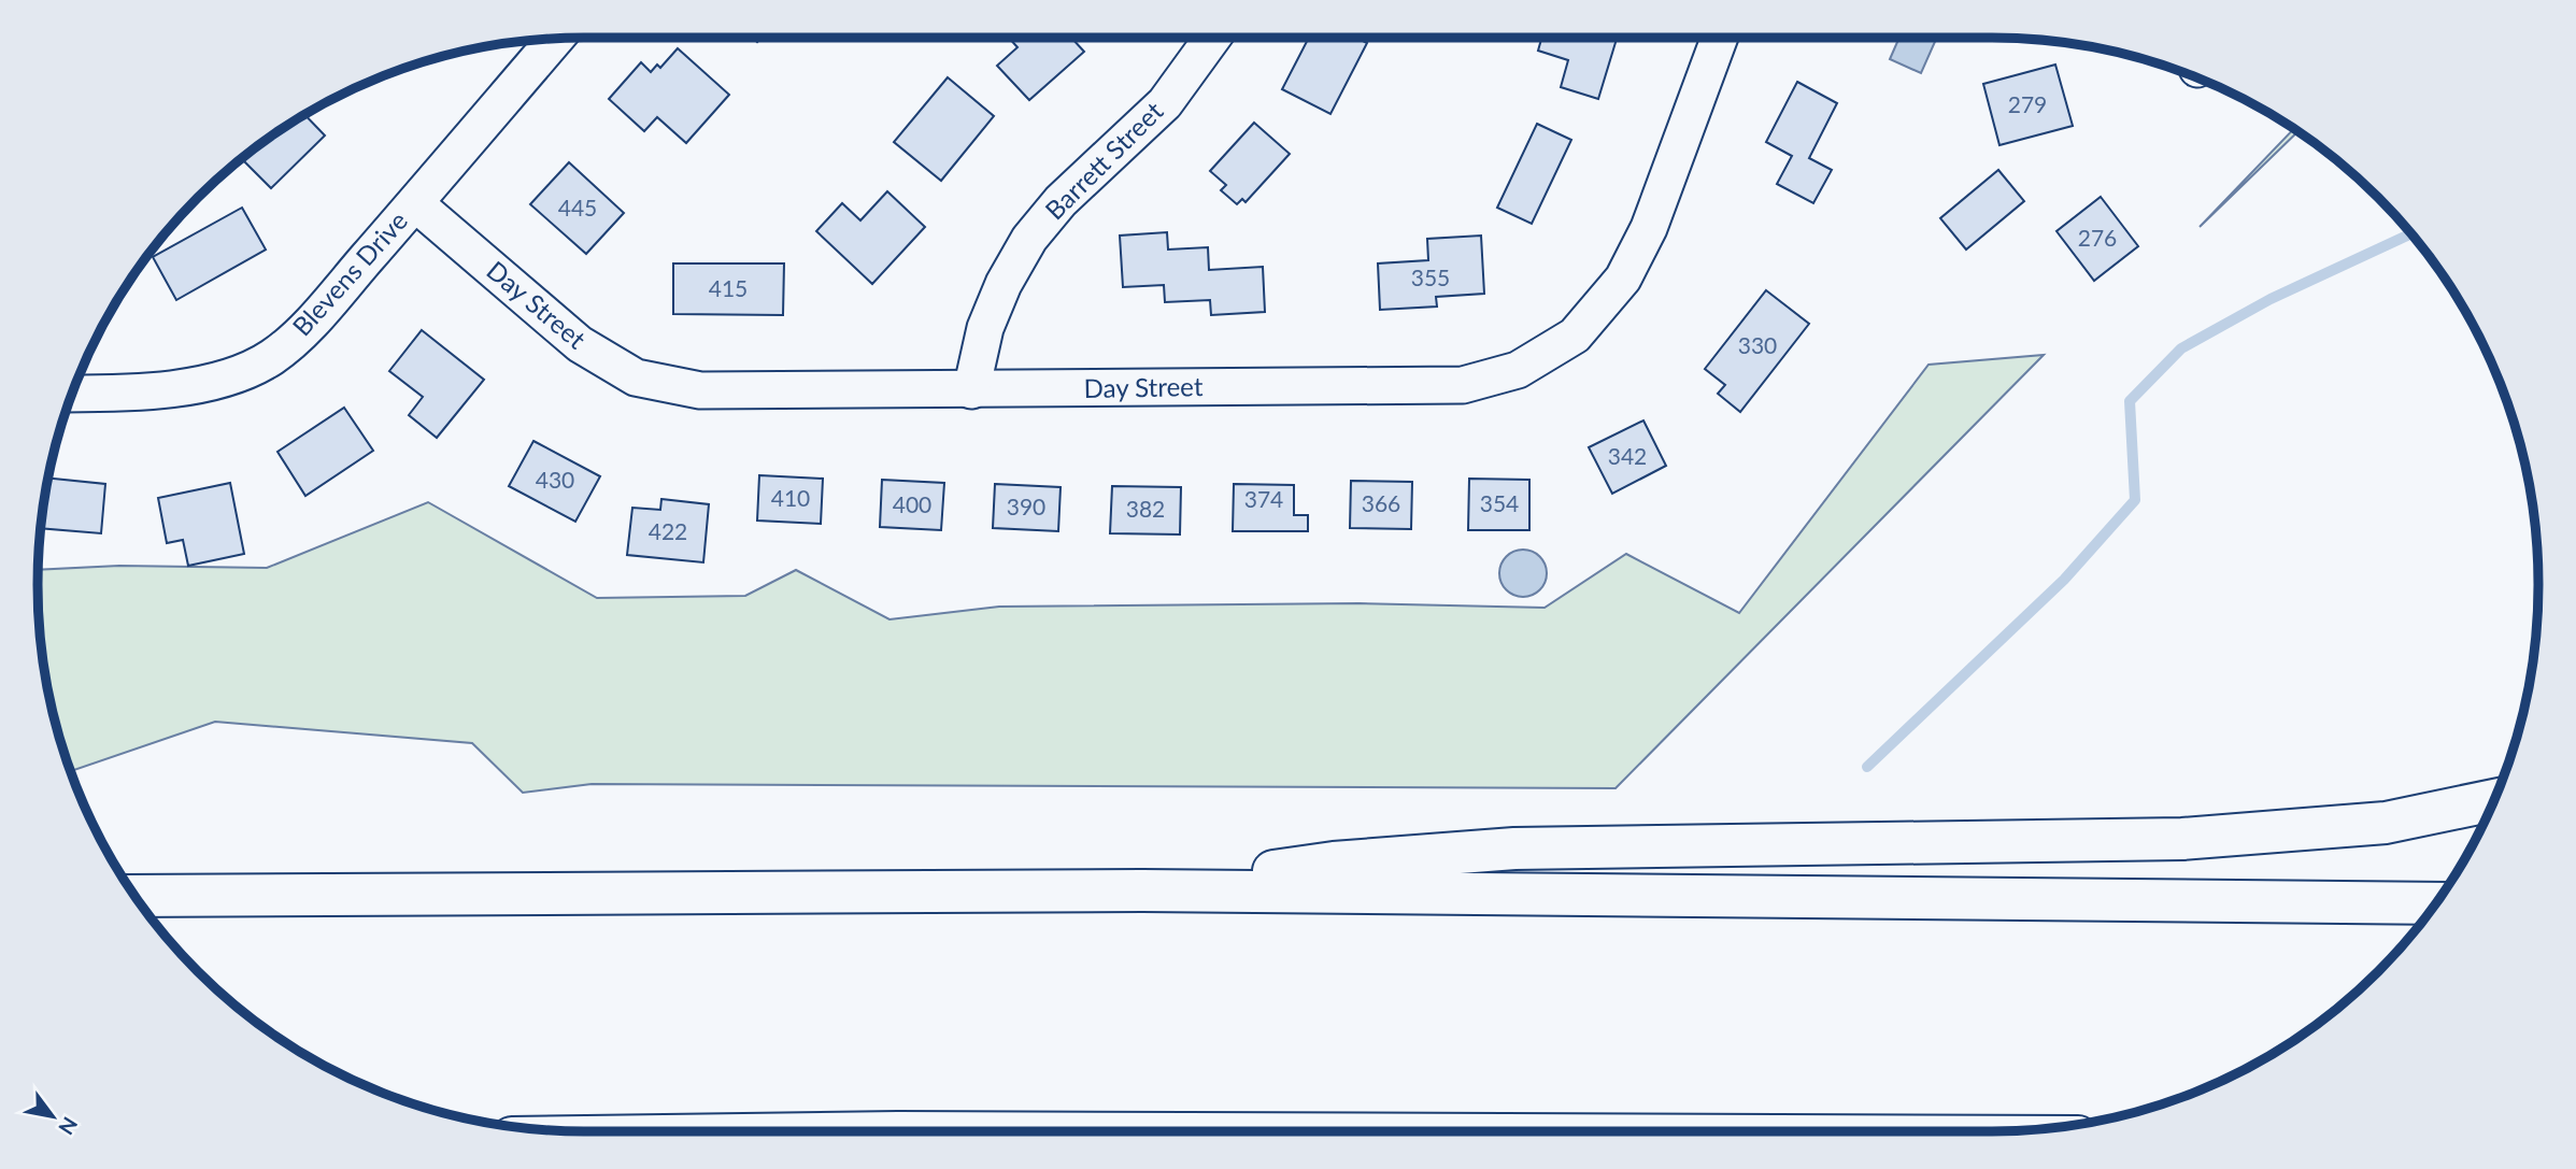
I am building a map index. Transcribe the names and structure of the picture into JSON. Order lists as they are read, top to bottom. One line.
{"streets":{"street":["Barrett Street","Blevens Drive","Day Street"]},"crossings":[["Barrett Street","Day Street"],["Blevens Drive","Day Street"]],"house_numbers":["279","445","276","355","415","330","342","430","410","374","366","354","400","390","382","422"],"north":"bottom right"}
